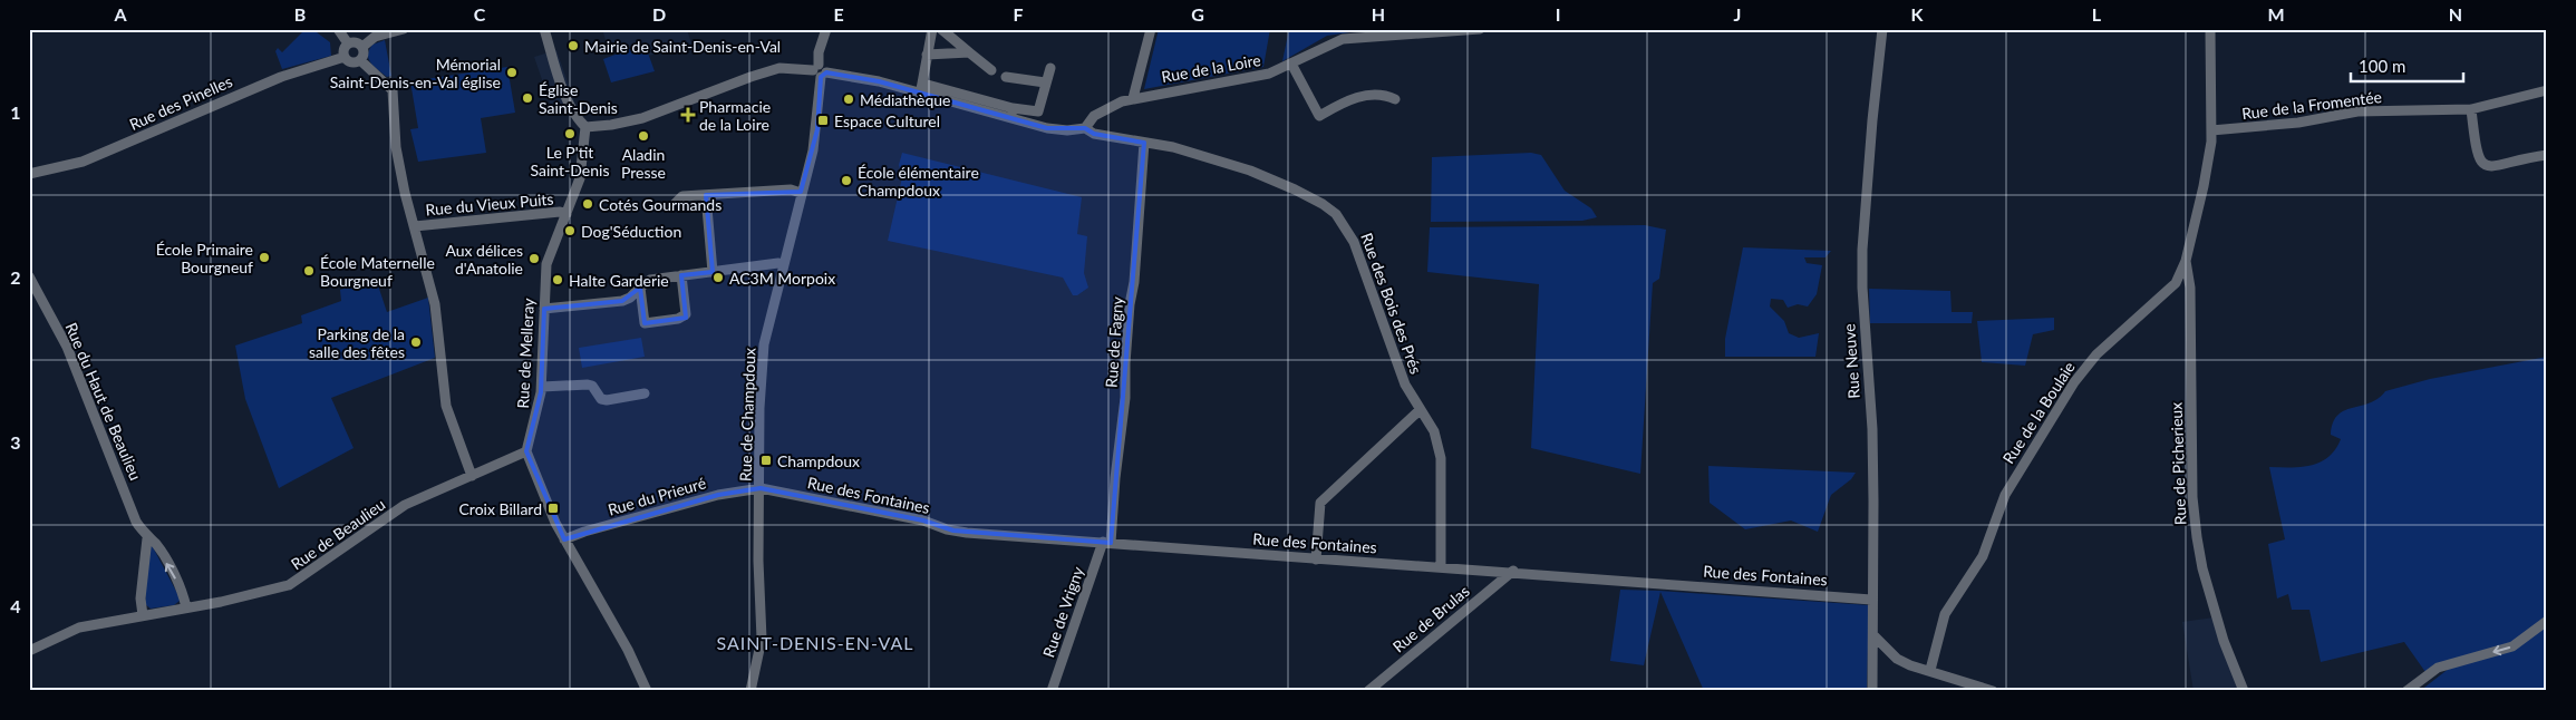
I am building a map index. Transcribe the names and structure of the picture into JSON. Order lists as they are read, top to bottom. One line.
{"streets":{"street":["Rue de la Loire","Rue des Pinelles","Rue de la Fromentée","Rue du Vieux Puits","Rue des Bois des Prés","Rue de Fagny","Rue de Melleray","Rue Neuve","Rue du Haut de Beaulieu","Rue de la Boulaie","Rue de Champdoux","Rue de Picherieux","Rue des Fontaines","Rue du Prieuré","Rue de Beaulieu","Rue de Vrigny","Rue de Brulas"]},"crossings":[["Rue de la Loire","Rue des Bois des Prés"],["Rue de la Fromentée","Rue de la Boulaie"],["Rue du Vieux Puits","Rue de Melleray"],["Rue des Bois des Prés","Rue de Fagny"],["Rue des Bois des Prés","Rue des Fontaines"],["Rue de Fagny","Rue des Fontaines"],["Rue de Fagny","Rue de Vrigny"],["Rue de Melleray","Rue de Beaulieu"],["Rue Neuve","Rue des Fontaines"],["Rue du Haut de Beaulieu","Rue de Beaulieu"],["Rue de la Boulaie","Rue de Picherieux"],["Rue de Champdoux","Rue des Fontaines"],["Rue de Champdoux","Rue du Prieuré"],["Rue des Fontaines","Rue du Prieuré"],["Rue des Fontaines","Rue de Vrigny"],["Rue des Fontaines","Rue de Brulas"]],"districts":["SAINT-DENIS-EN-VAL"],"places":{"other":["Mairie de Saint-Denis-en-Val","Mémorial Saint-Denis-en-Val église","Église Saint-Denis","Médiathèque","Le P'tit Saint-Denis","Aladin Presse","École élémentaire Champdoux","Cotés Gourmands","Dog'Séduction","École Primaire Bourgneuf","Aux délices d'Anatolie","École Maternelle Bourgneuf","AC3M Morpoix","Halte Garderie","Parking de la salle des fêtes"],"health":["Pharmacie de la Loire"],"transit":["Espace Culturel","Champdoux","Croix Billard"]},"scale_bar":"100 m","grid":{"columns":["A","B","C","D","E","F","G","H","I","J","K","L","M","N"],"rows":["1","2","3","4"]}}
